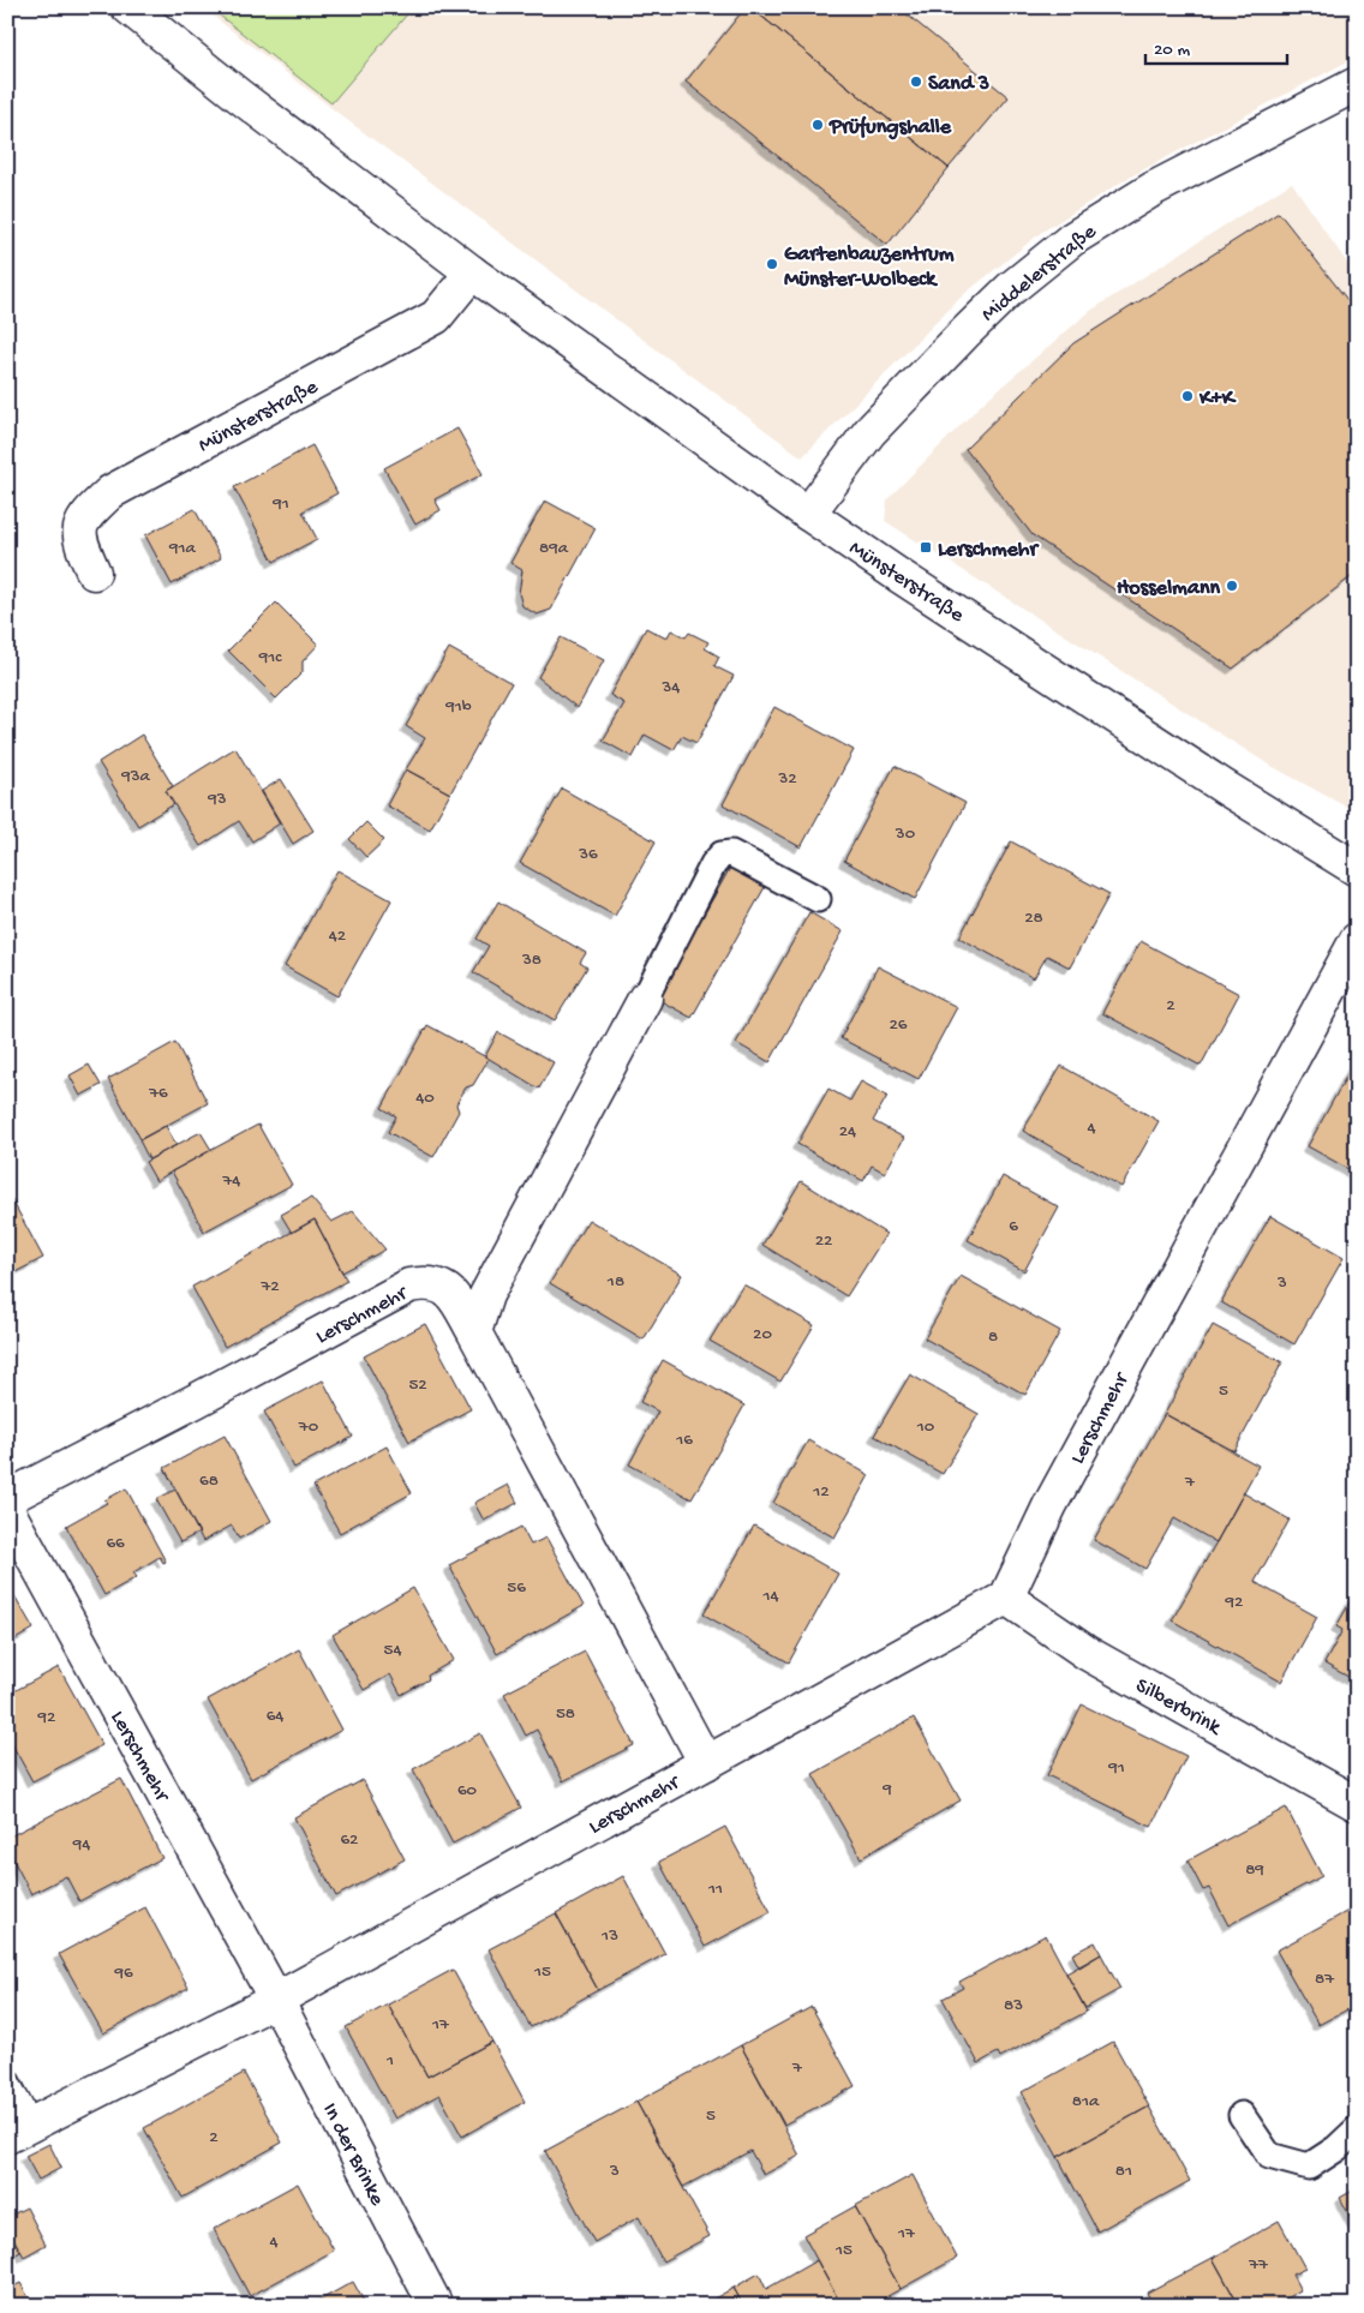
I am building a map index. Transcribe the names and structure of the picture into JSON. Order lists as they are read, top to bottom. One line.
{"streets":{"street":["Middelerstraße","Münsterstraße","Lerschmehr","Silberbrink","In der Brinke"]},"crossings":[["Middelerstraße","Münsterstraße"],["Lerschmehr","Silberbrink"],["Lerschmehr","In der Brinke"]],"places":{"other":["Sand 3","Prüfungshalle","Gartenbauzentrum Münster-Wolbeck","K+K","Hosselmann"],"transit":["Lerschmehr"]},"house_numbers":["91","91a","89a","91c","34","91b","93a","32","93","30","36","28","42","38","2","26","76","40","4","24","74","6","22","18","3","72","20","8","52","5","70","10","16","68","7","12","66","56","14","92","54","58","64","92","91","9","60","62","94","89","11","13","15","96","87","83","17","1","7","81a","5","2","3","81","17","4","15","77"],"scale_bar":"20 m"}
